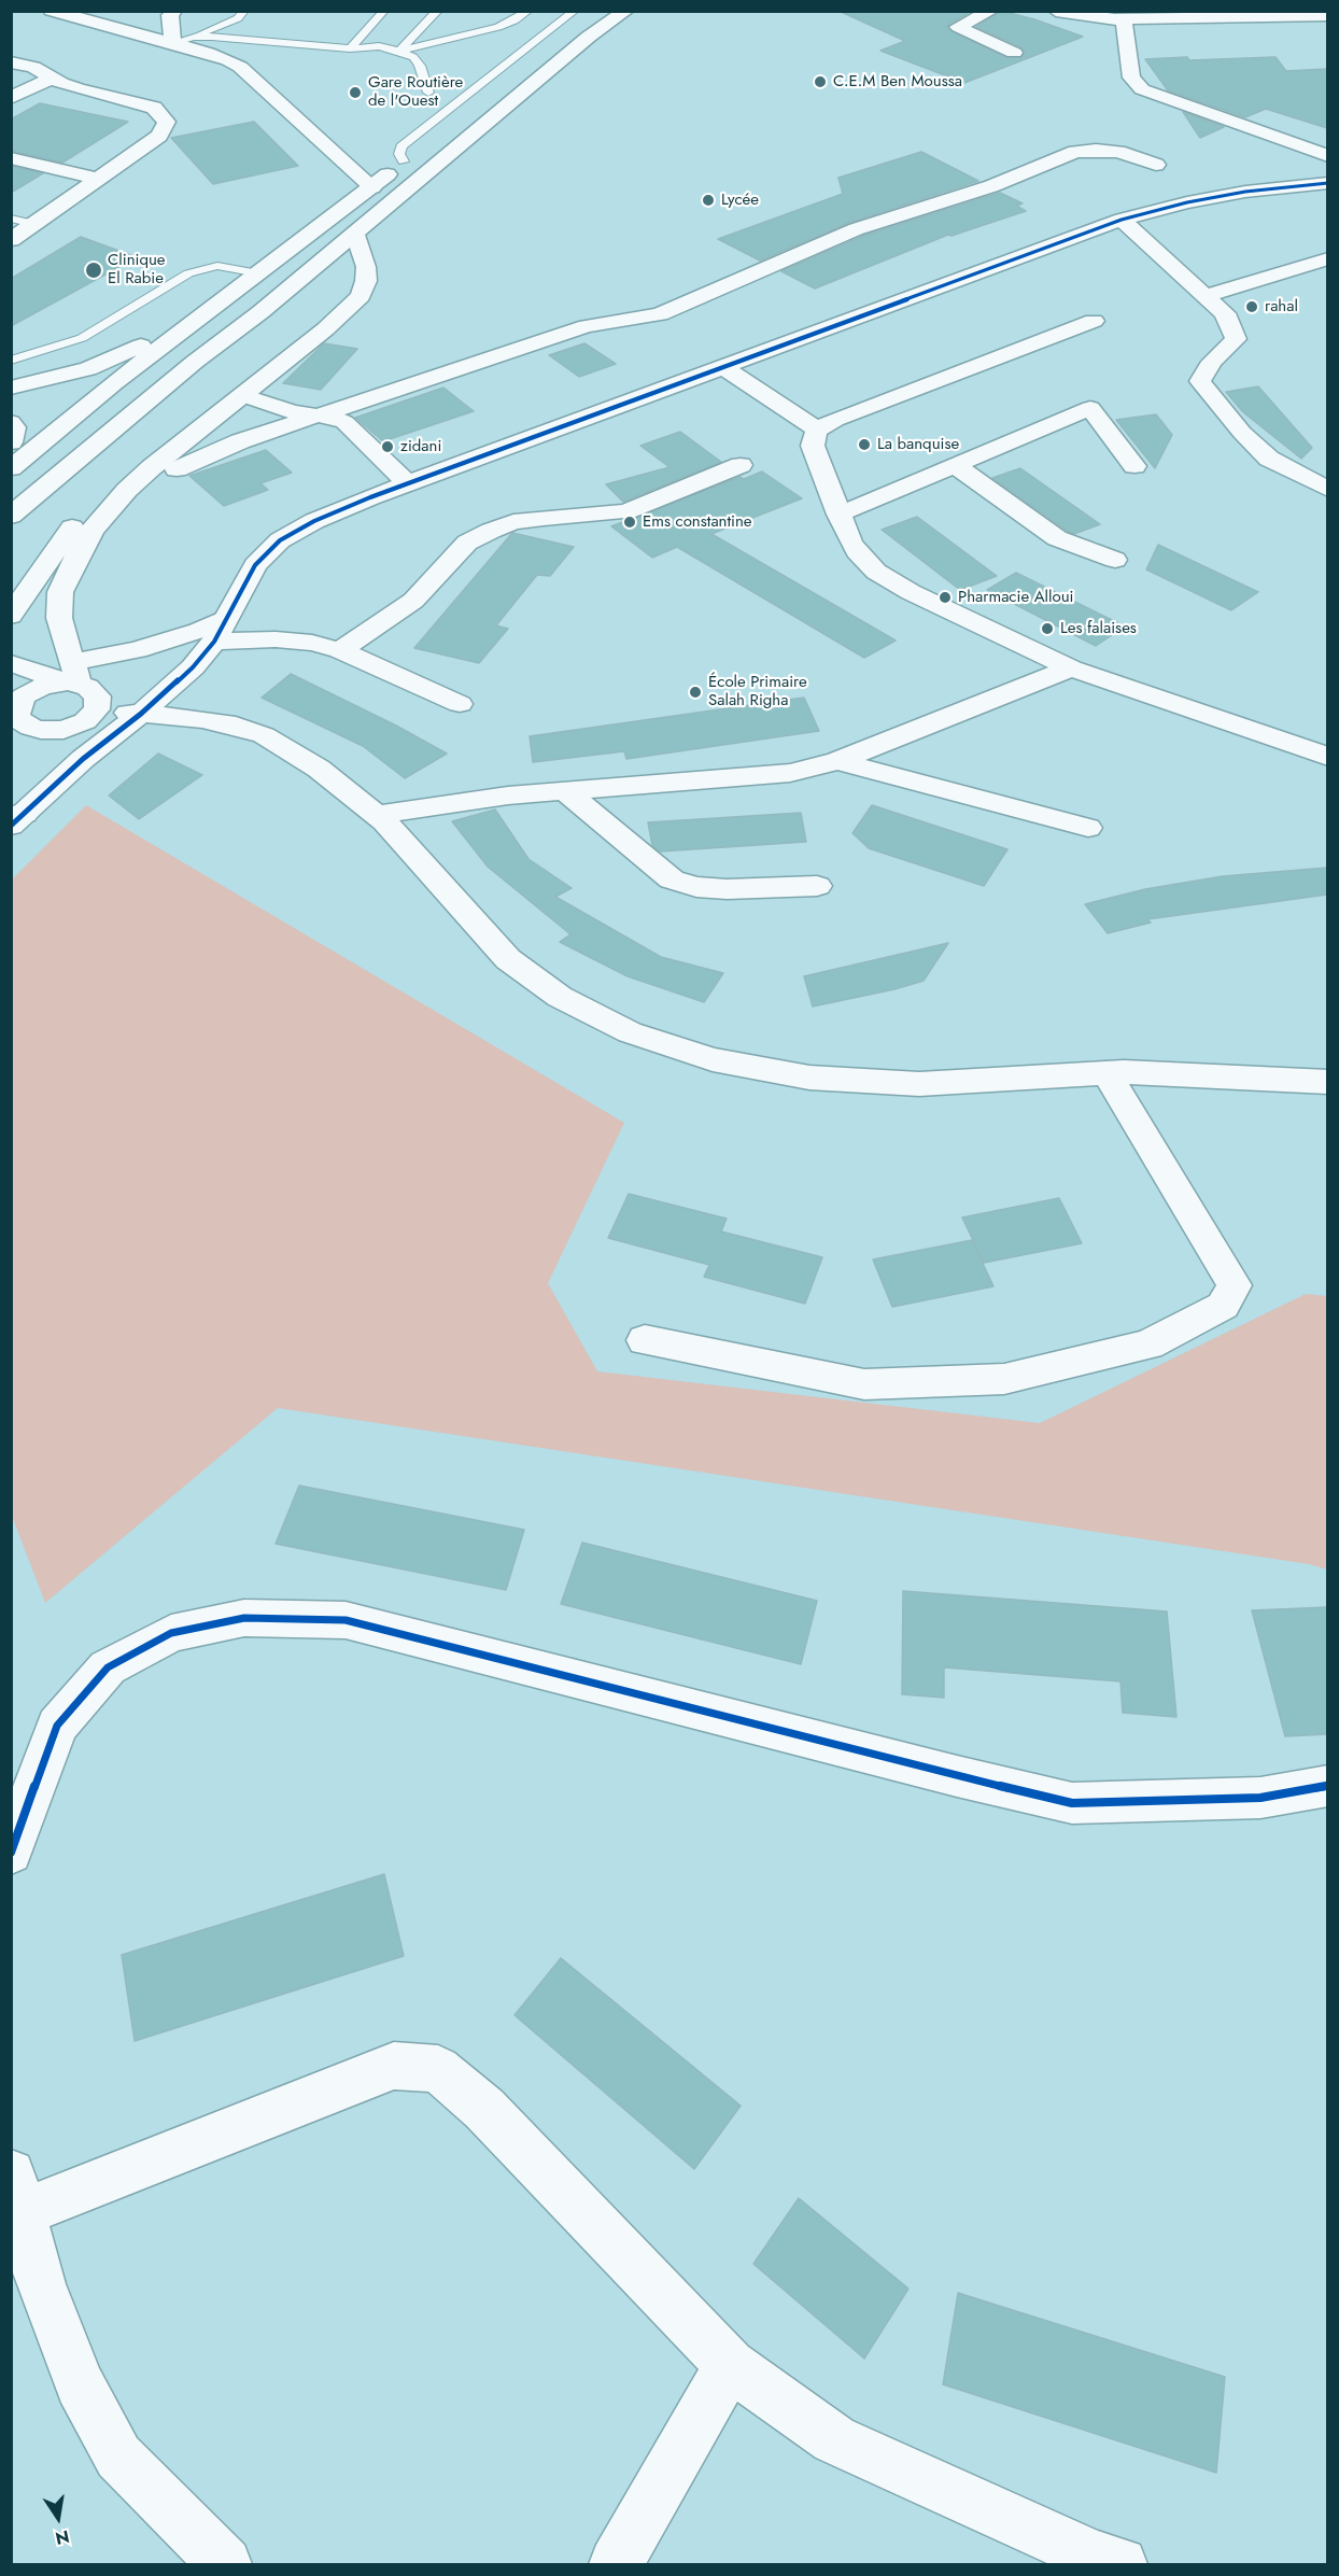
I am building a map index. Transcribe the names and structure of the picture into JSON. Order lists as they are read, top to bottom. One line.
{"places":["C.E.M Ben Moussa","Gare Routière de l'Ouest","Lycée","Clinique El Rabie","rahal","La banquise","zidani","Ems constantine","Pharmacie Alloui","Les falaises","École Primaire Salah Righa"],"north":"bottom"}
